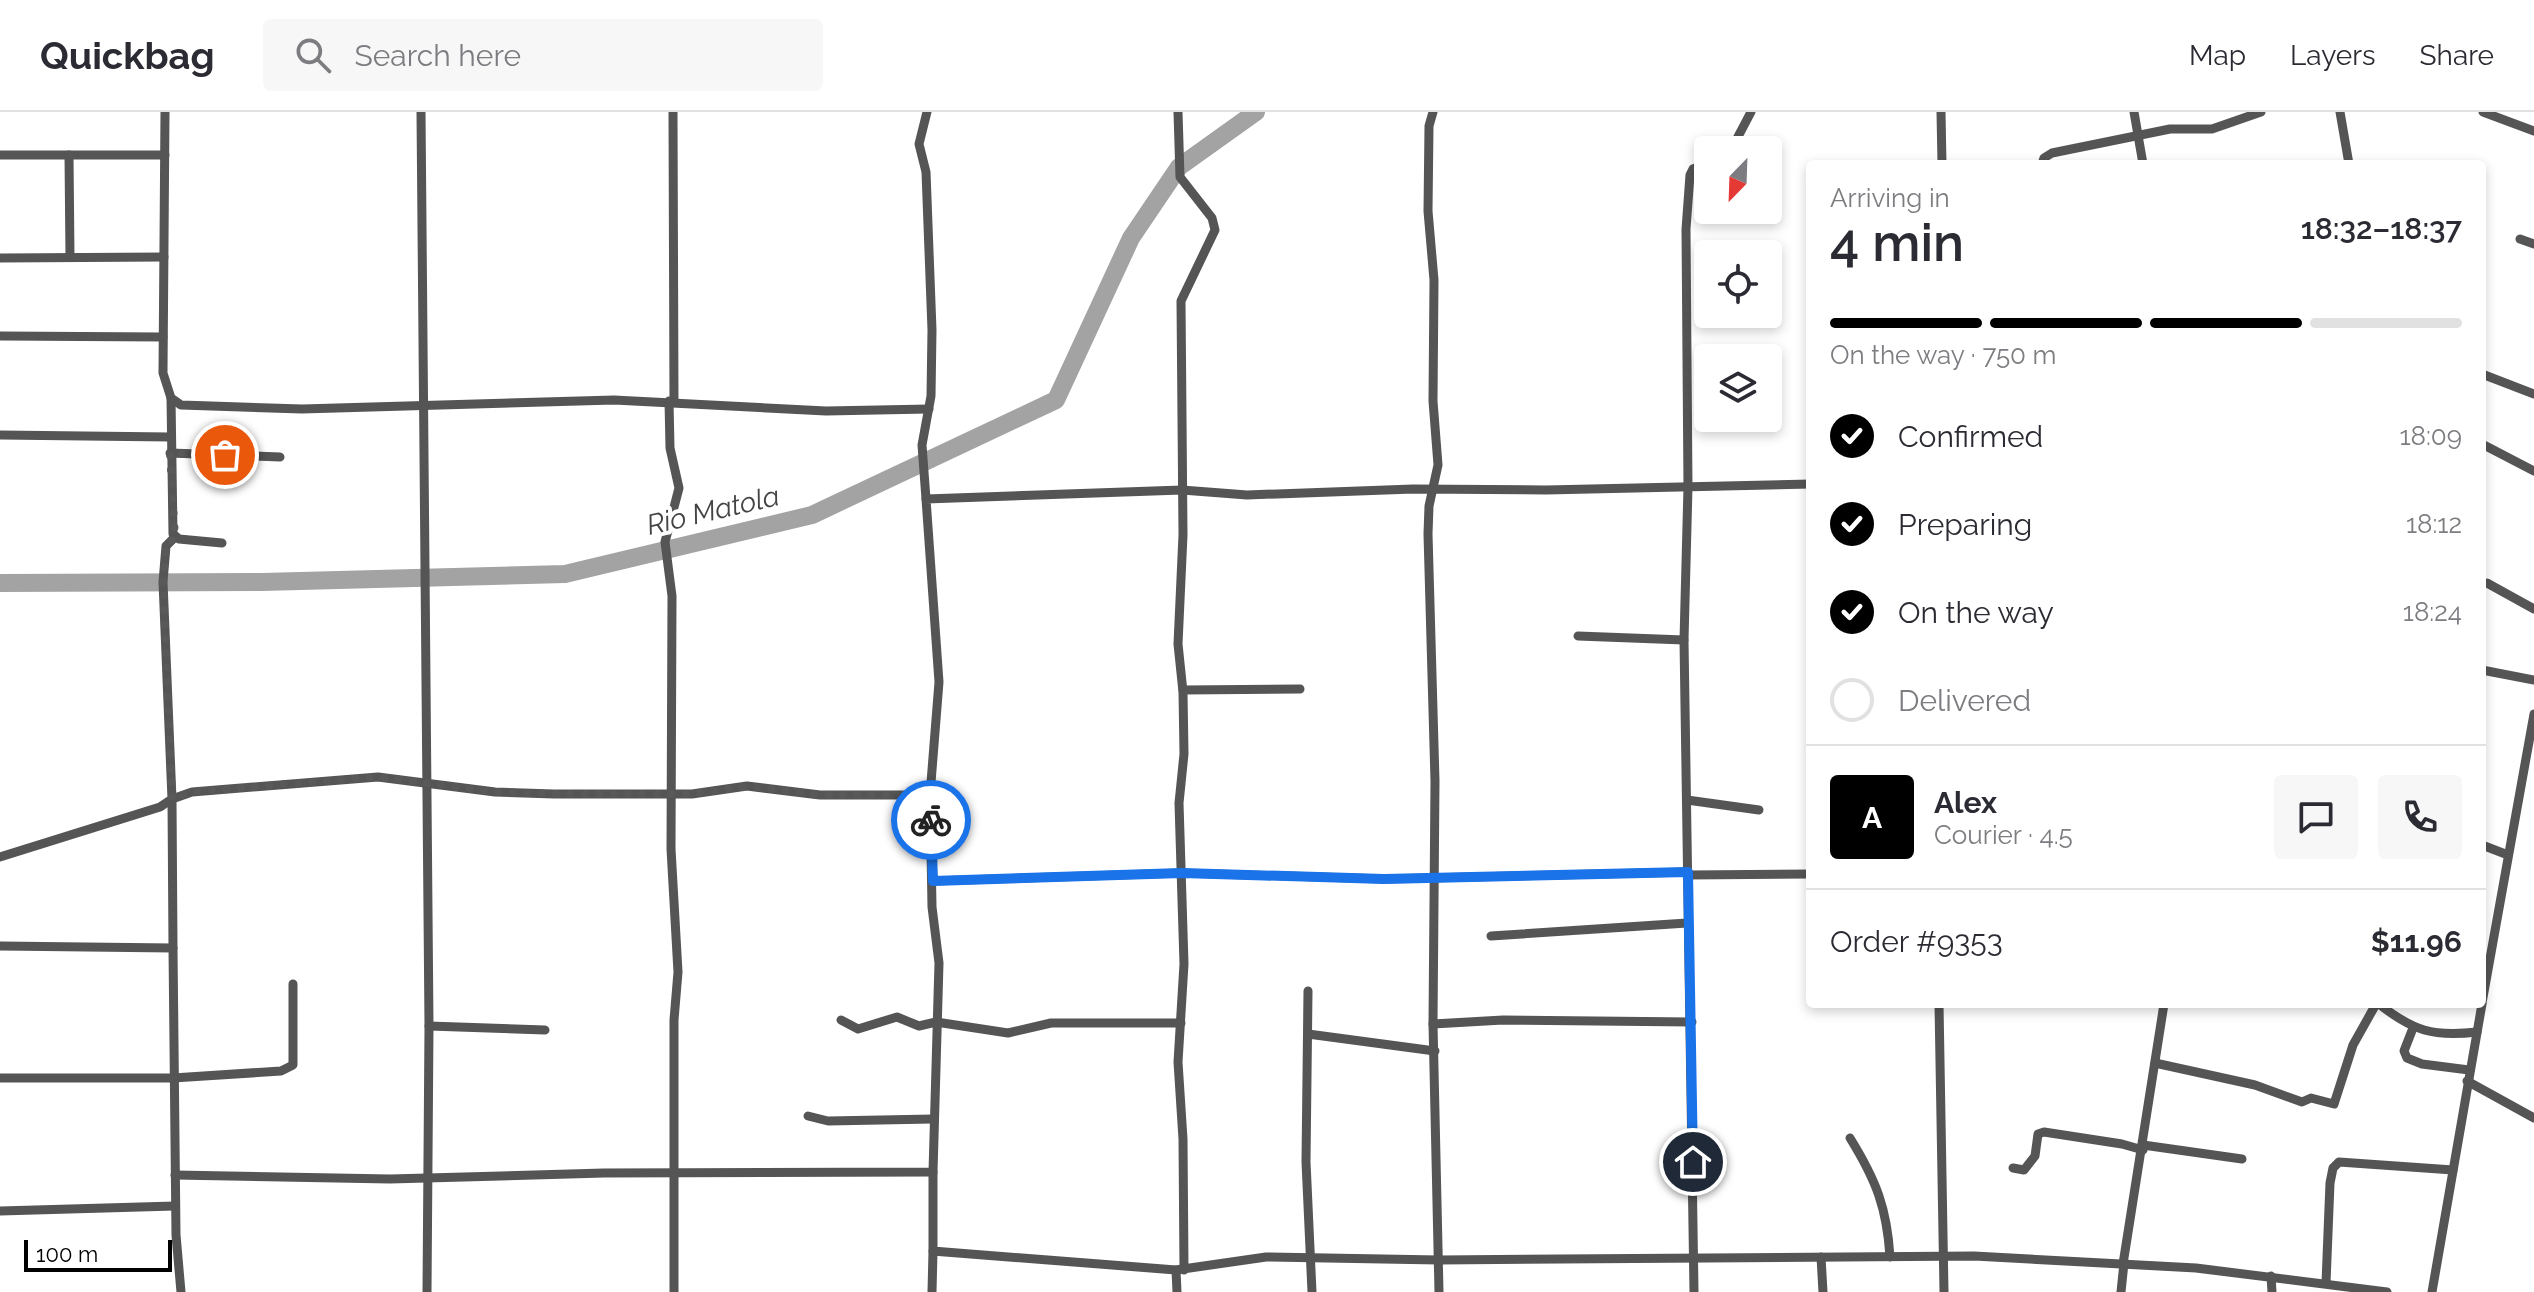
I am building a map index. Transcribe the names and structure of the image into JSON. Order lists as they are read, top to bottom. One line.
{"water":["Rio Matola"],"scale_bar":"100 m","north":"bottom left","page":{"header":"Quickbag","search":"Search here","nav":["Map","Layers","Share"],"heading":["4 min","Arriving in","18:32–18:37"],"panel":["Alex","Courier · 4.5","Order #9353","$11.96"],"bar":"On the way · 750 m","list":[["Confirmed","18:09"],["Preparing","18:12"],["On the way","18:24"],"Delivered"],"round":"A","scale":"100 m"}}
